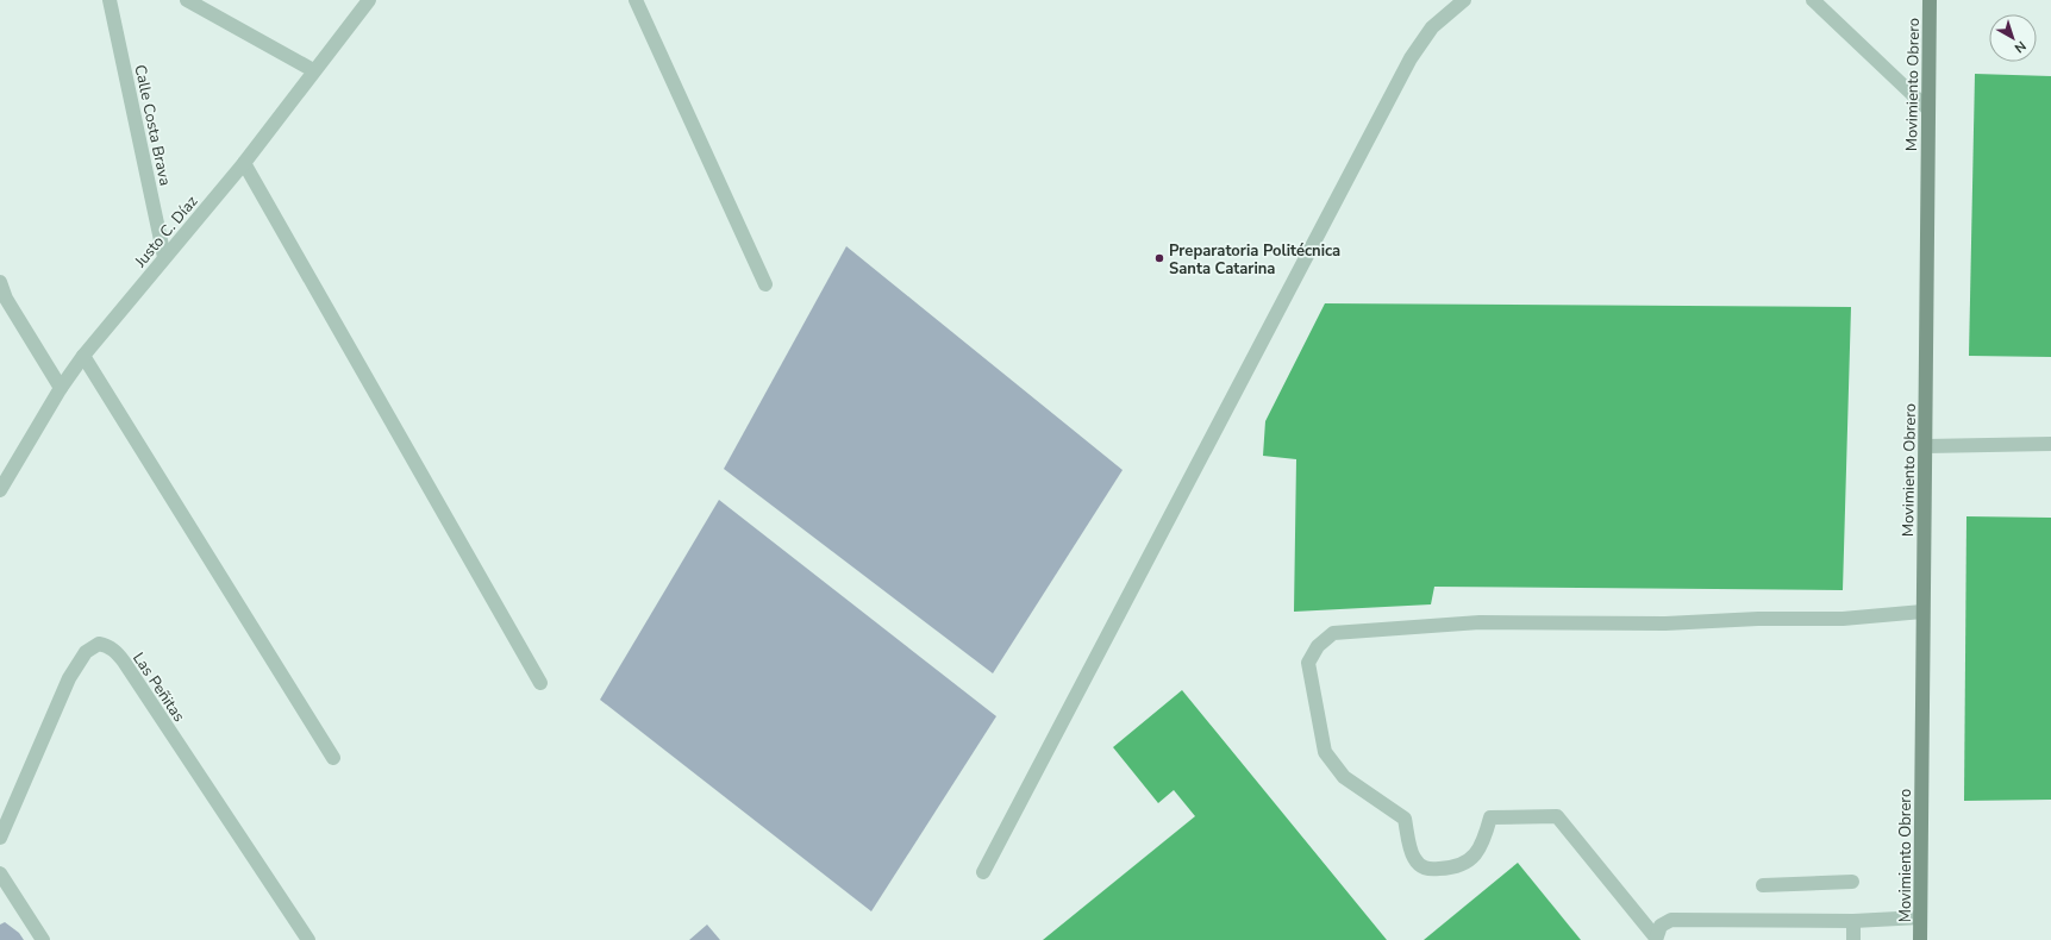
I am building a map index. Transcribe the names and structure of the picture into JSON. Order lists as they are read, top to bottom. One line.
{"streets":{"street":["Movimiento Obrero","Calle Costa Brava","Justo C. Díaz","Las Peñitas"]},"crossings":[["Calle Costa Brava","Justo C. Díaz"]],"places":["Preparatoria Politécnica Santa Catarina"],"north":"bottom right"}
